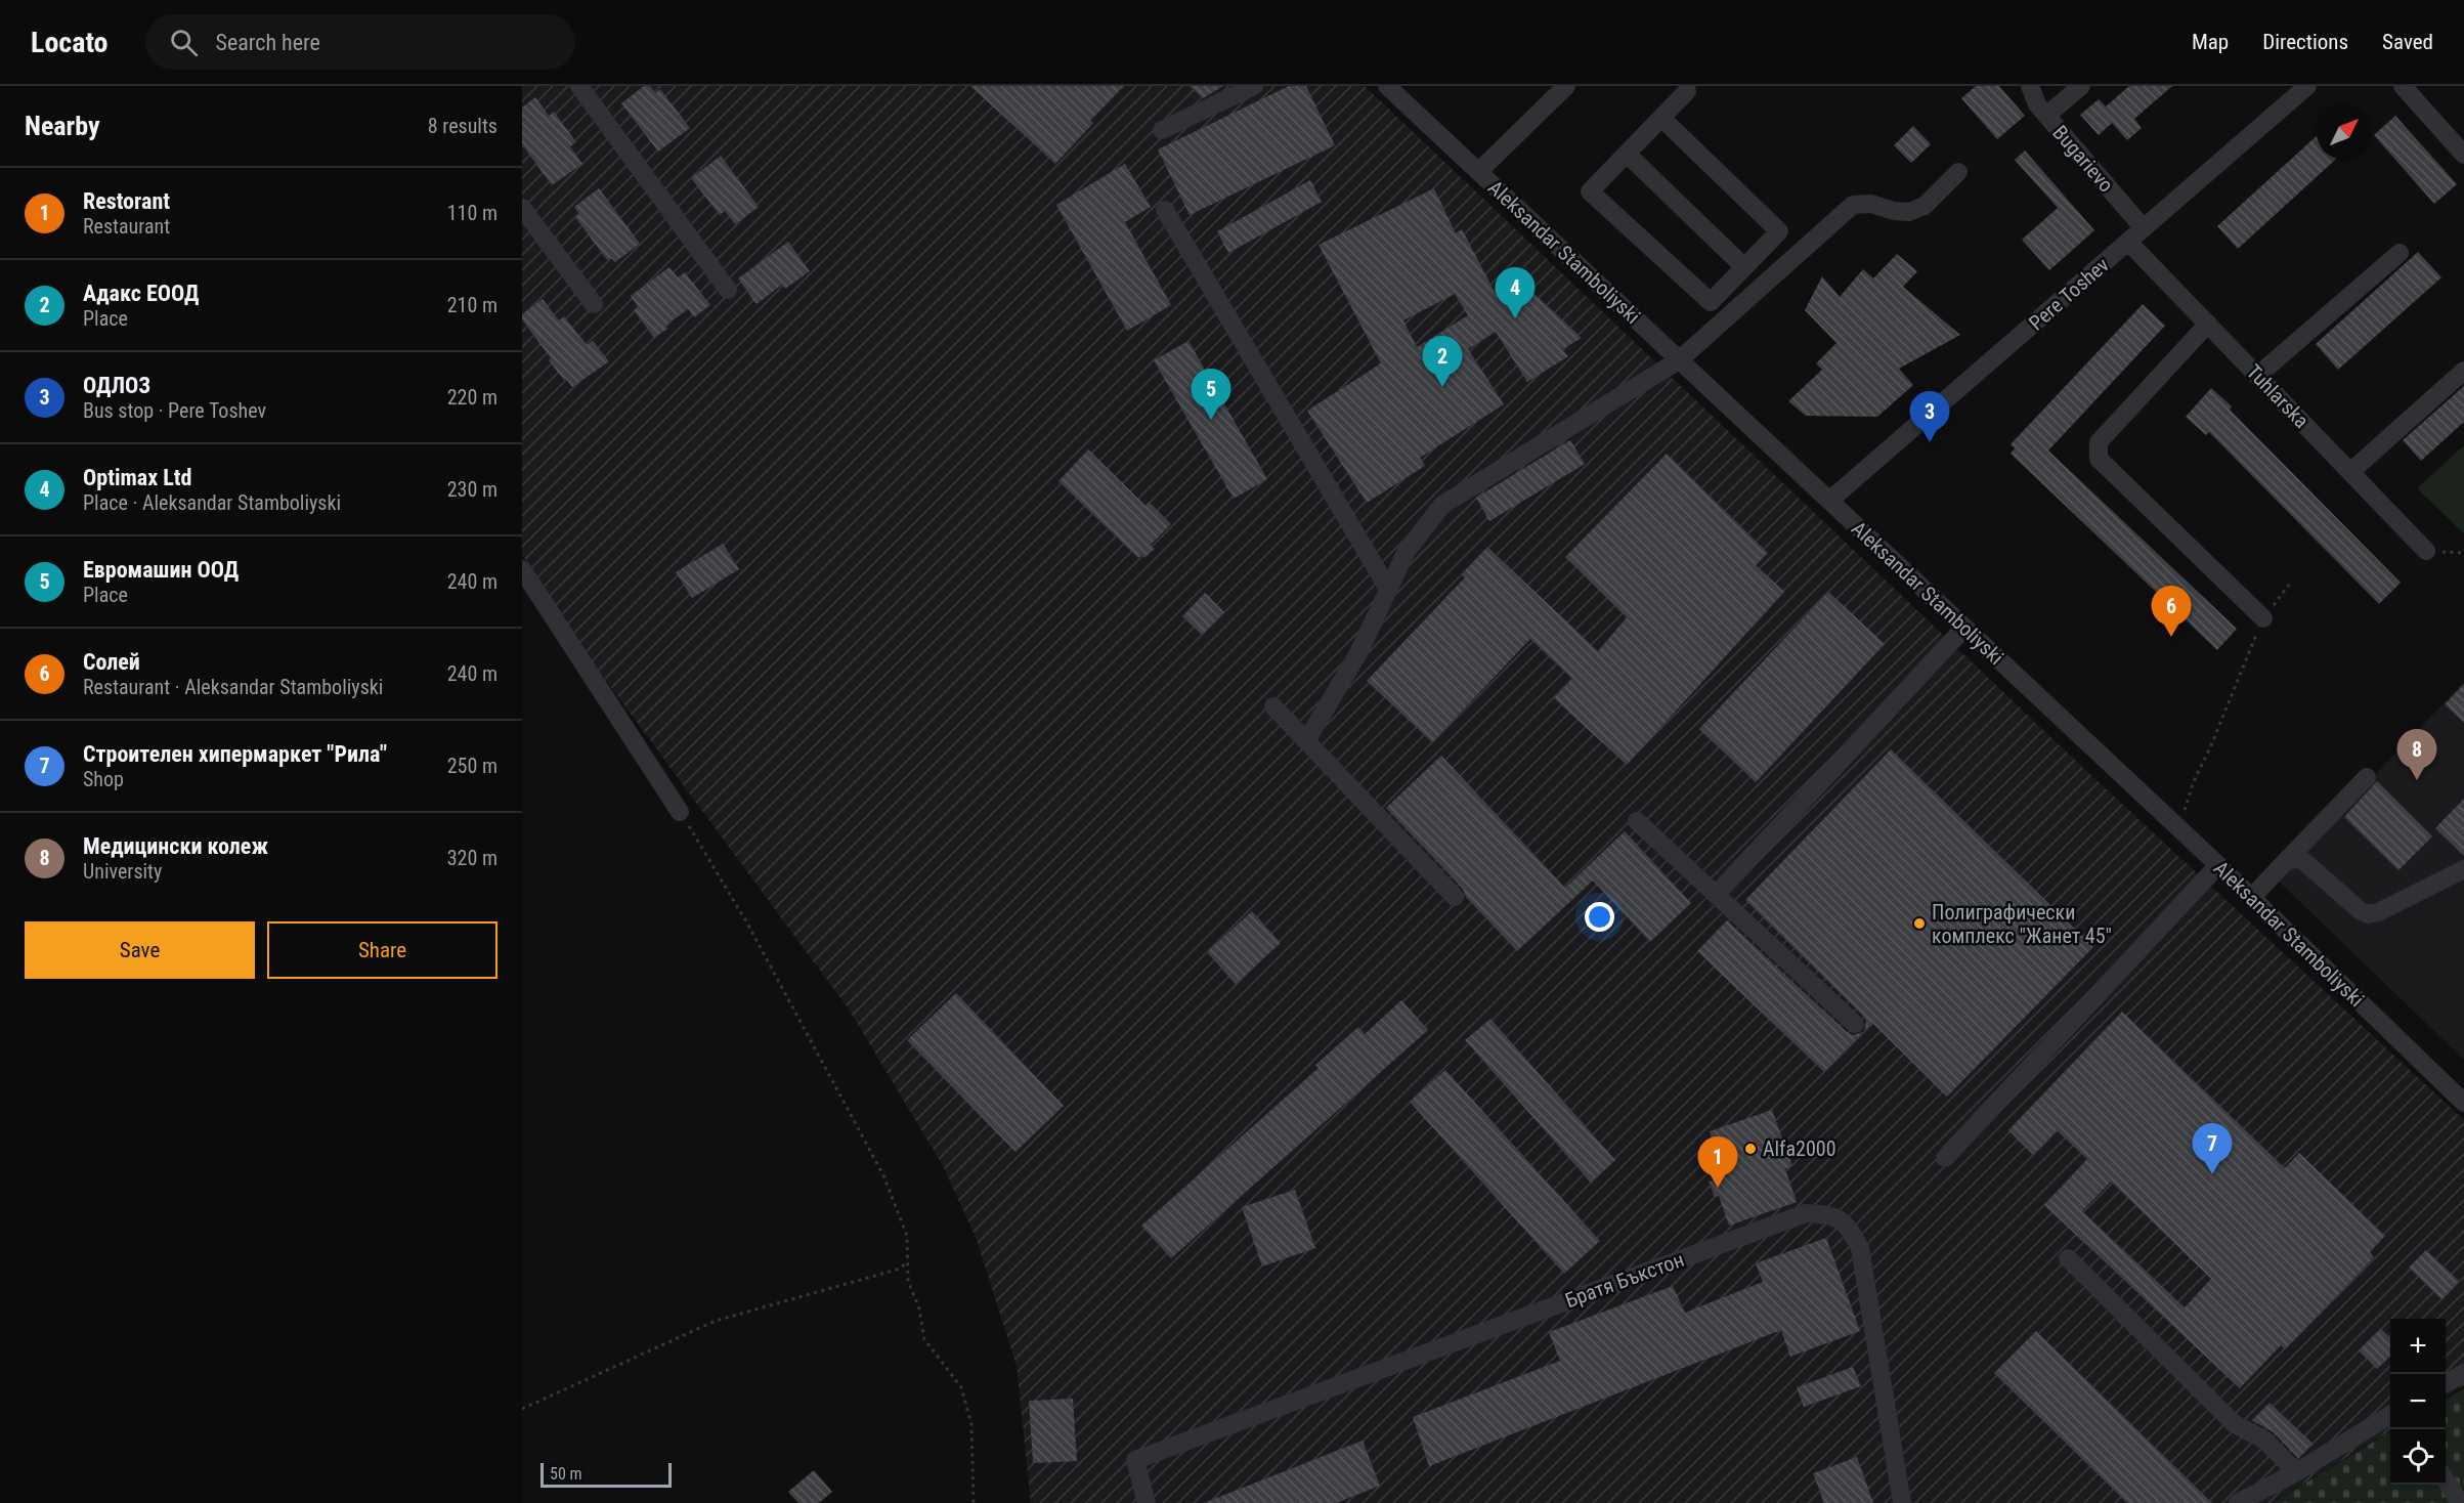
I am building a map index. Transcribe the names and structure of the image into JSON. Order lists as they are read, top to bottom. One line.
{"streets":{"street":["Bugarievo","Aleksandar Stamboliyski","Pere Toshev","Tuhlarska","Братя Бъкстон"]},"crossings":[["Bugarievo","Pere Toshev"],["Aleksandar Stamboliyski","Pere Toshev"],["Pere Toshev","Tuhlarska"]],"places":["Полиграфически комплекс \"Жанет 45\"","Alfa2000"],"scale_bar":"50 m","north":"top right","page":{"header":"Locato","search":"Search here","nav":["Map","Directions","Saved"],"heading":["Nearby","8 results"],"list":[{"mark":"1","name":"Restorant","note":"Restaurant","value":"110 m"},{"mark":"2","name":"Адакс ЕООД","note":"Place","value":"210 m"},{"mark":"3","name":"ОДЛОЗ","note":"Bus stop · Pere Toshev","value":"220 m"},{"mark":"4","name":"Optimax Ltd","note":"Place · Aleksandar Stamboliyski","value":"230 m"},{"mark":"5","name":"Евромашин ООД","note":"Place","value":"240 m"},{"mark":"6","name":"Солей","note":"Restaurant · Aleksandar Stamboliyski","value":"240 m"},{"mark":"7","name":"Строителен хипермаркет \"Рила\"","note":"Shop","value":"250 m"},{"mark":"8","name":"Медицински колеж","note":"University","value":"320 m"}],"pins":["4","2","5","3","6","8","7","1"],"buttons":["Save","Share"],"map_buttons":["+","−"],"scale":"50 m"}}
